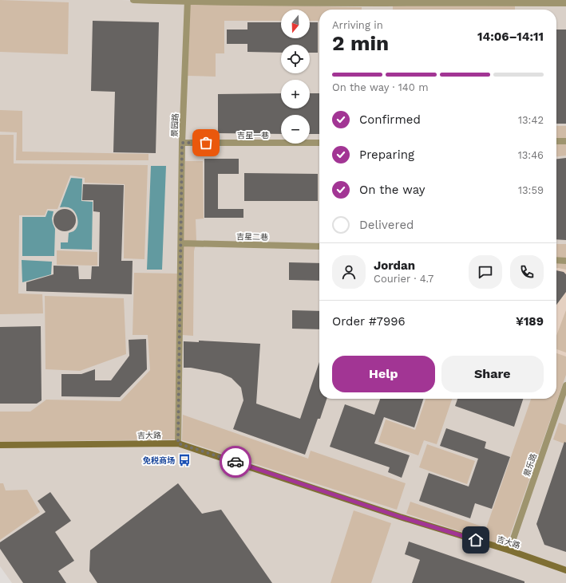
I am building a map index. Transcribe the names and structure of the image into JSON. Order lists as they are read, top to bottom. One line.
{"streets":{"main road":["吉大路"],"street":["景园路","吉星一巷","吉星二巷","景乐路"]},"crossings":[["景园路","吉星一巷"],["景园路","吉星二巷"],["景园路","吉大路"],["吉大路","景乐路"]],"places":{"bus stop":["免税商场"]},"north":"bottom","page":{"map_buttons":["+","−"],"heading":["2 min","Arriving in","14:06–14:11"],"panel":["Jordan","Courier · 4.7","Order #7996","¥189"],"bar":"On the way · 140 m","list":[["Confirmed","13:42"],["Preparing","13:46"],["On the way","13:59"],"Delivered"],"buttons":["Help","Share"]}}
